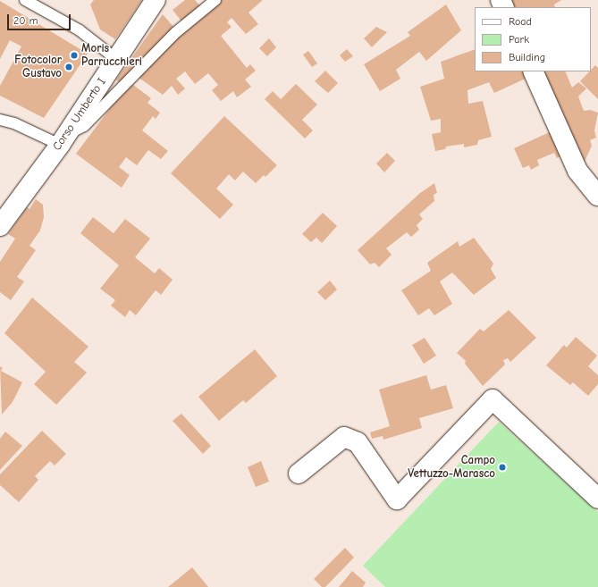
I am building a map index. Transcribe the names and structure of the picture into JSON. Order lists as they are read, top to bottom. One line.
{"streets":{"street":["Corso Umberto I"]},"places":["Moris Parrucchieri","Fotocolor Gustavo","Campo Vettuzzo-Marasco"],"legend":["Road","Park","Building"],"scale_bar":"20 m"}
